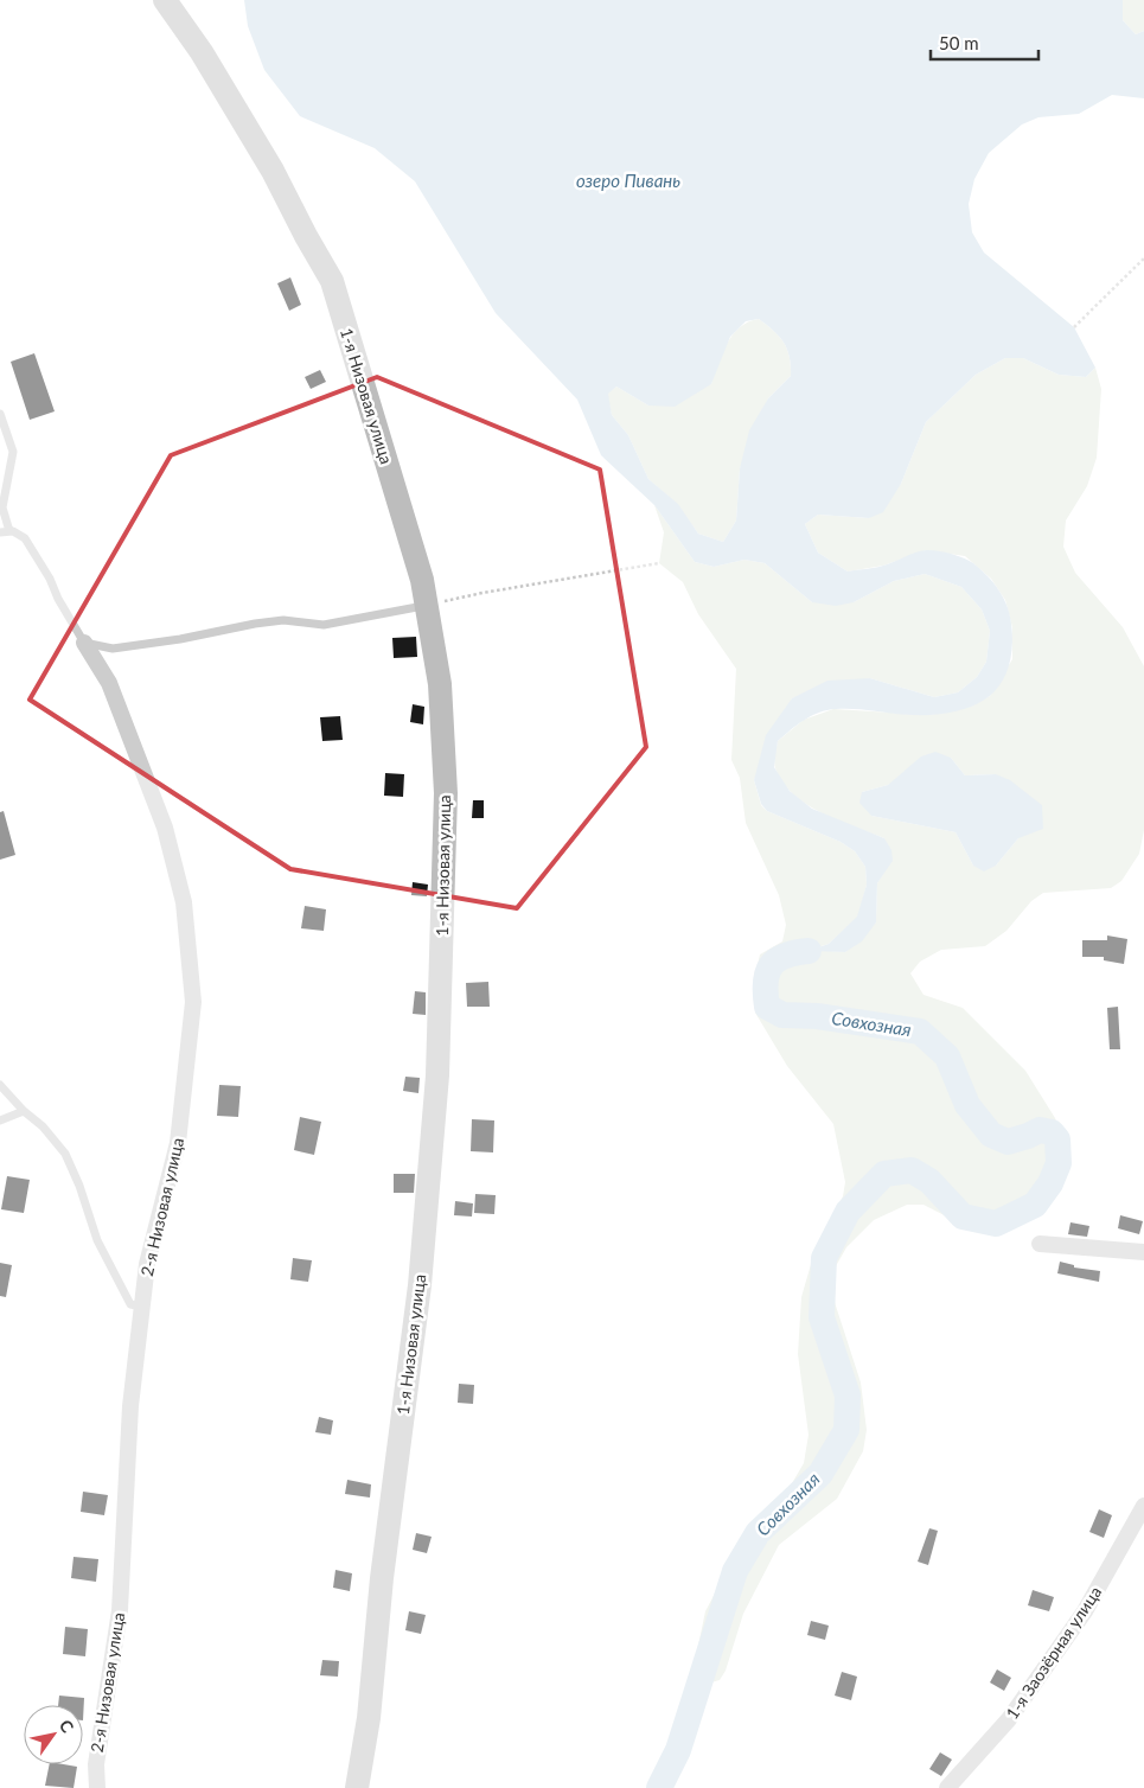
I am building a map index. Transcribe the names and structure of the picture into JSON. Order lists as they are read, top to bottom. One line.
{"streets":{"street":["1-я Низовая улица","2-я Низовая улица","1-я Заозёрная улица"]},"water":["озеро Пивань","Совхозная"],"scale_bar":"50 m","north":"top right"}
